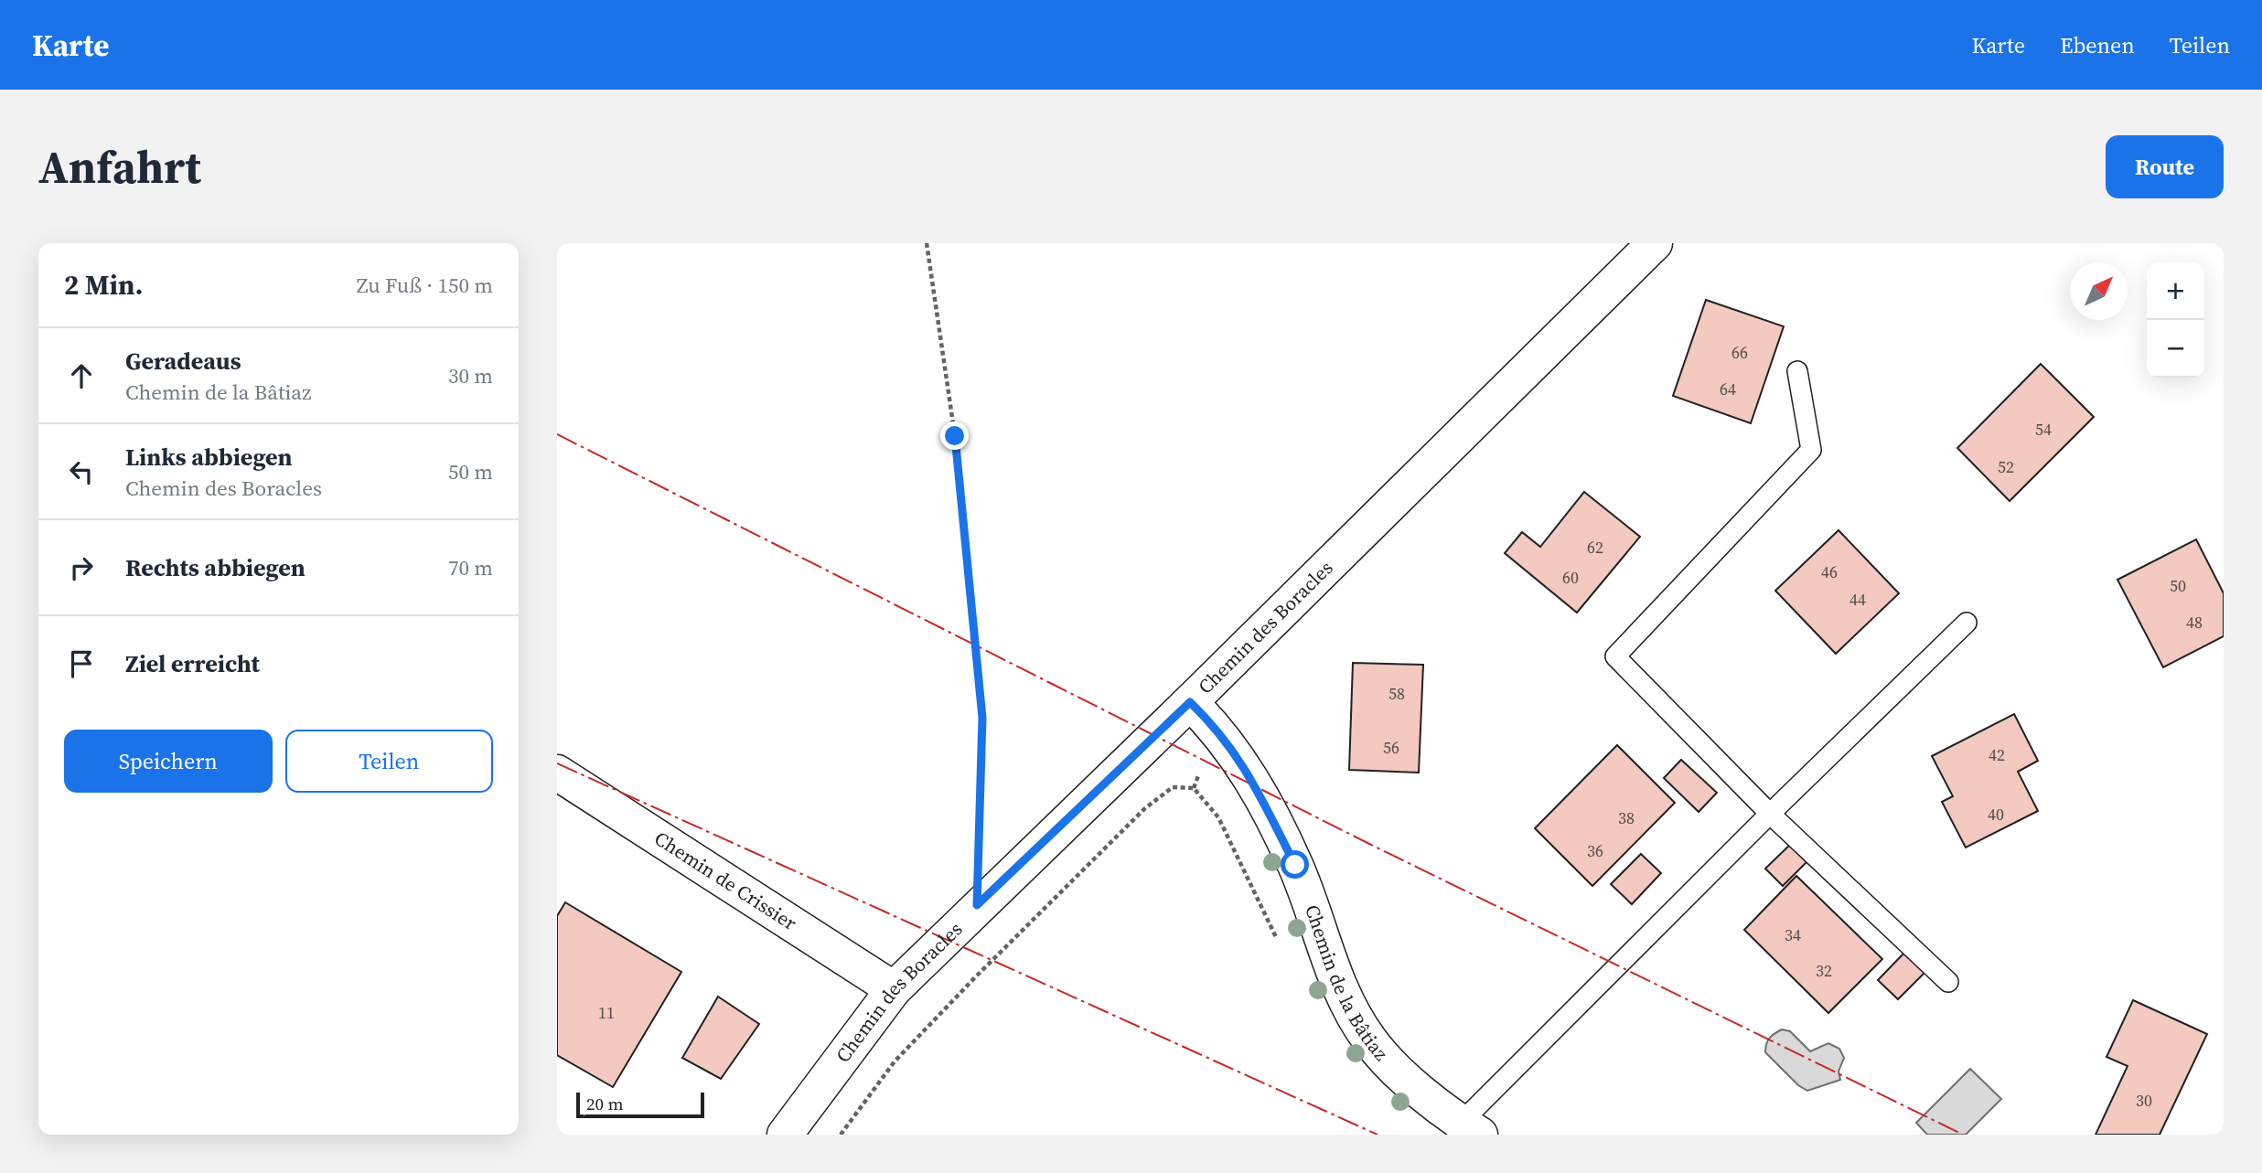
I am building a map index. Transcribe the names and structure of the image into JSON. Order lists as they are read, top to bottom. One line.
{"streets":{"street":["Chemin des Boracles","Chemin de Crissier","Chemin de la Bâtiaz"]},"crossings":[["Chemin des Boracles","Chemin de Crissier"],["Chemin des Boracles","Chemin de la Bâtiaz"]],"house_numbers":["66","64","54","52","62","46","60","50","44","48","58","56","42","40","38","36","34","32","11","30"],"scale_bar":"20 m","north":"top right","page":{"header":"Karte","nav":["Karte","Ebenen","Teilen"],"buttons":["Route",["Speichern","Teilen"]],"title":"Anfahrt","heading":["2 Min.","Zu Fuß · 150 m"],"map_buttons":["+","−"],"list":[["Geradeaus","Chemin de la Bâtiaz","30 m"],["Links abbiegen","Chemin des Boracles","50 m"],["Rechts abbiegen","70 m"],"Ziel erreicht"],"scale":"20 m"}}
